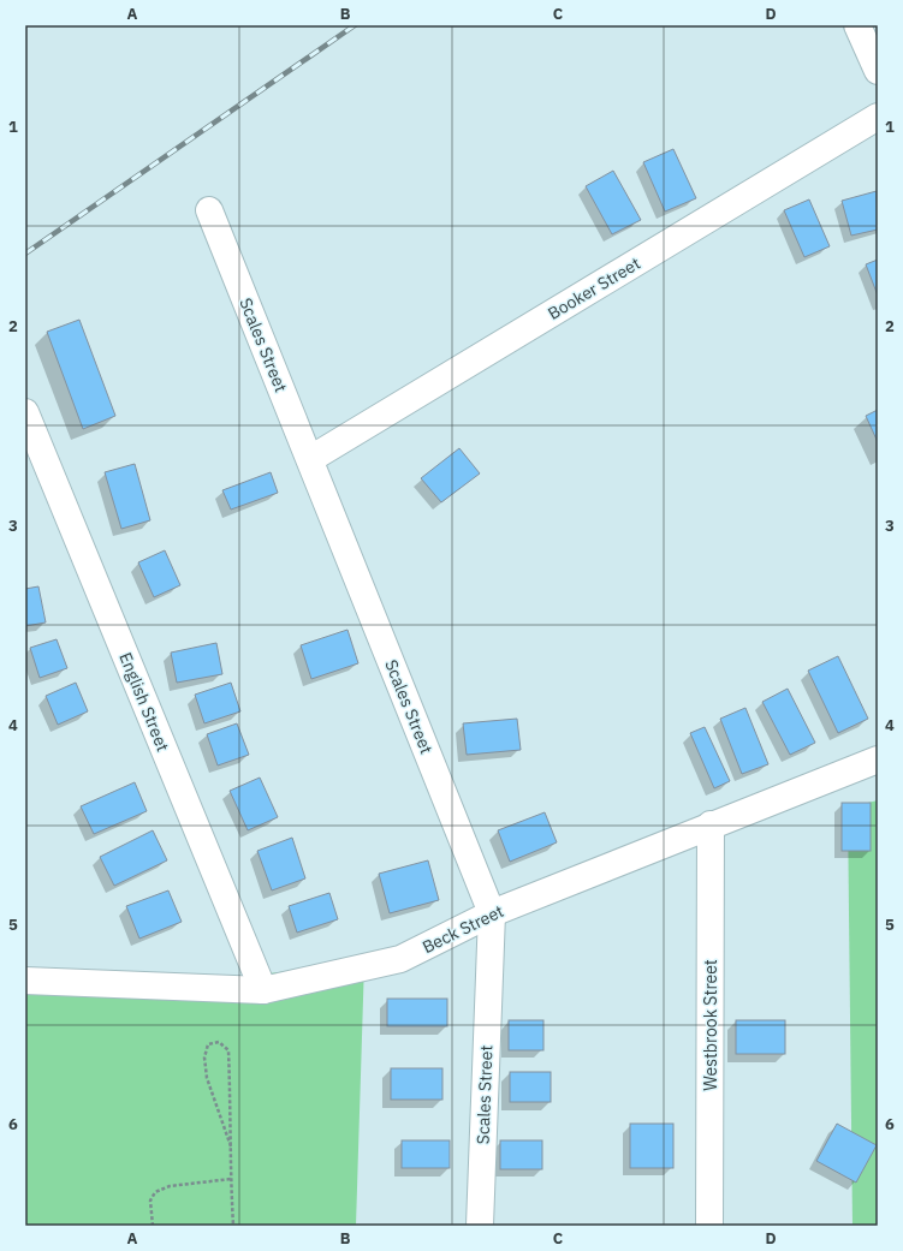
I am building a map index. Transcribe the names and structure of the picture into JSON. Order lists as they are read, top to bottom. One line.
{"streets":{"street":["Booker Street","Scales Street","English Street","Beck Street","Westbrook Street"]},"crossings":[["Booker Street","Scales Street"],["Scales Street","Beck Street"],["English Street","Beck Street"],["Beck Street","Westbrook Street"]],"grid":{"columns":["A","B","C","D"],"rows":["1","2","3","4","5","6"]}}
